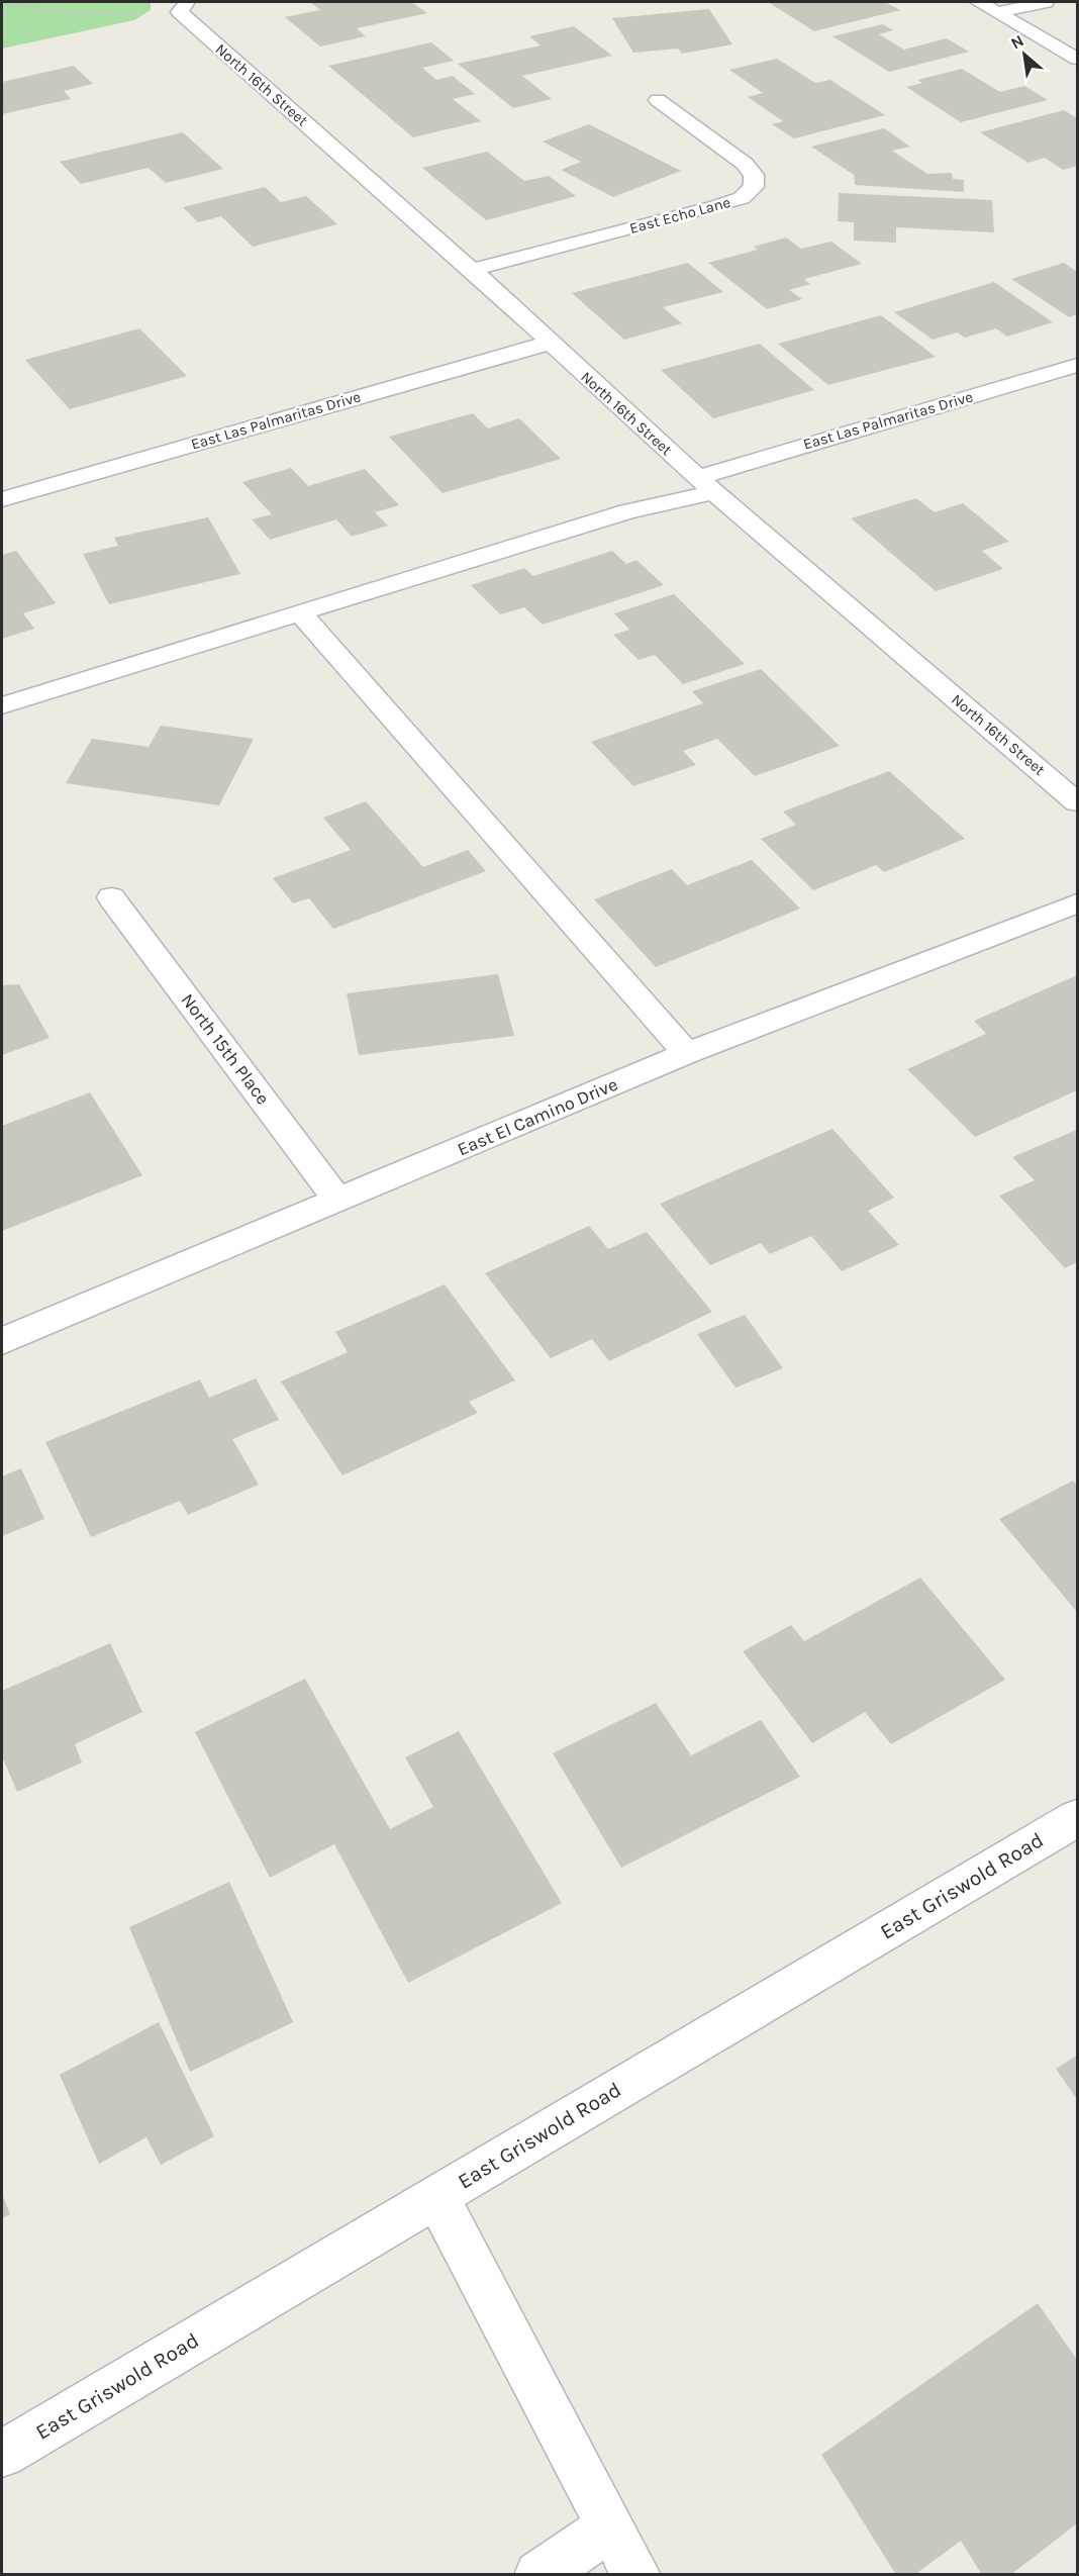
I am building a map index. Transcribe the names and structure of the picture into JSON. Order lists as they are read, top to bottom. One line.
{"streets":{"street":["North 16th Street","East Echo Lane","East Las Palmaritas Drive","North 15th Place","East El Camino Drive","East Griswold Road"]},"crossings":[["North 16th Street","East Echo Lane"],["North 16th Street","East Las Palmaritas Drive"],["North 15th Place","East El Camino Drive"]],"north":"top left"}
